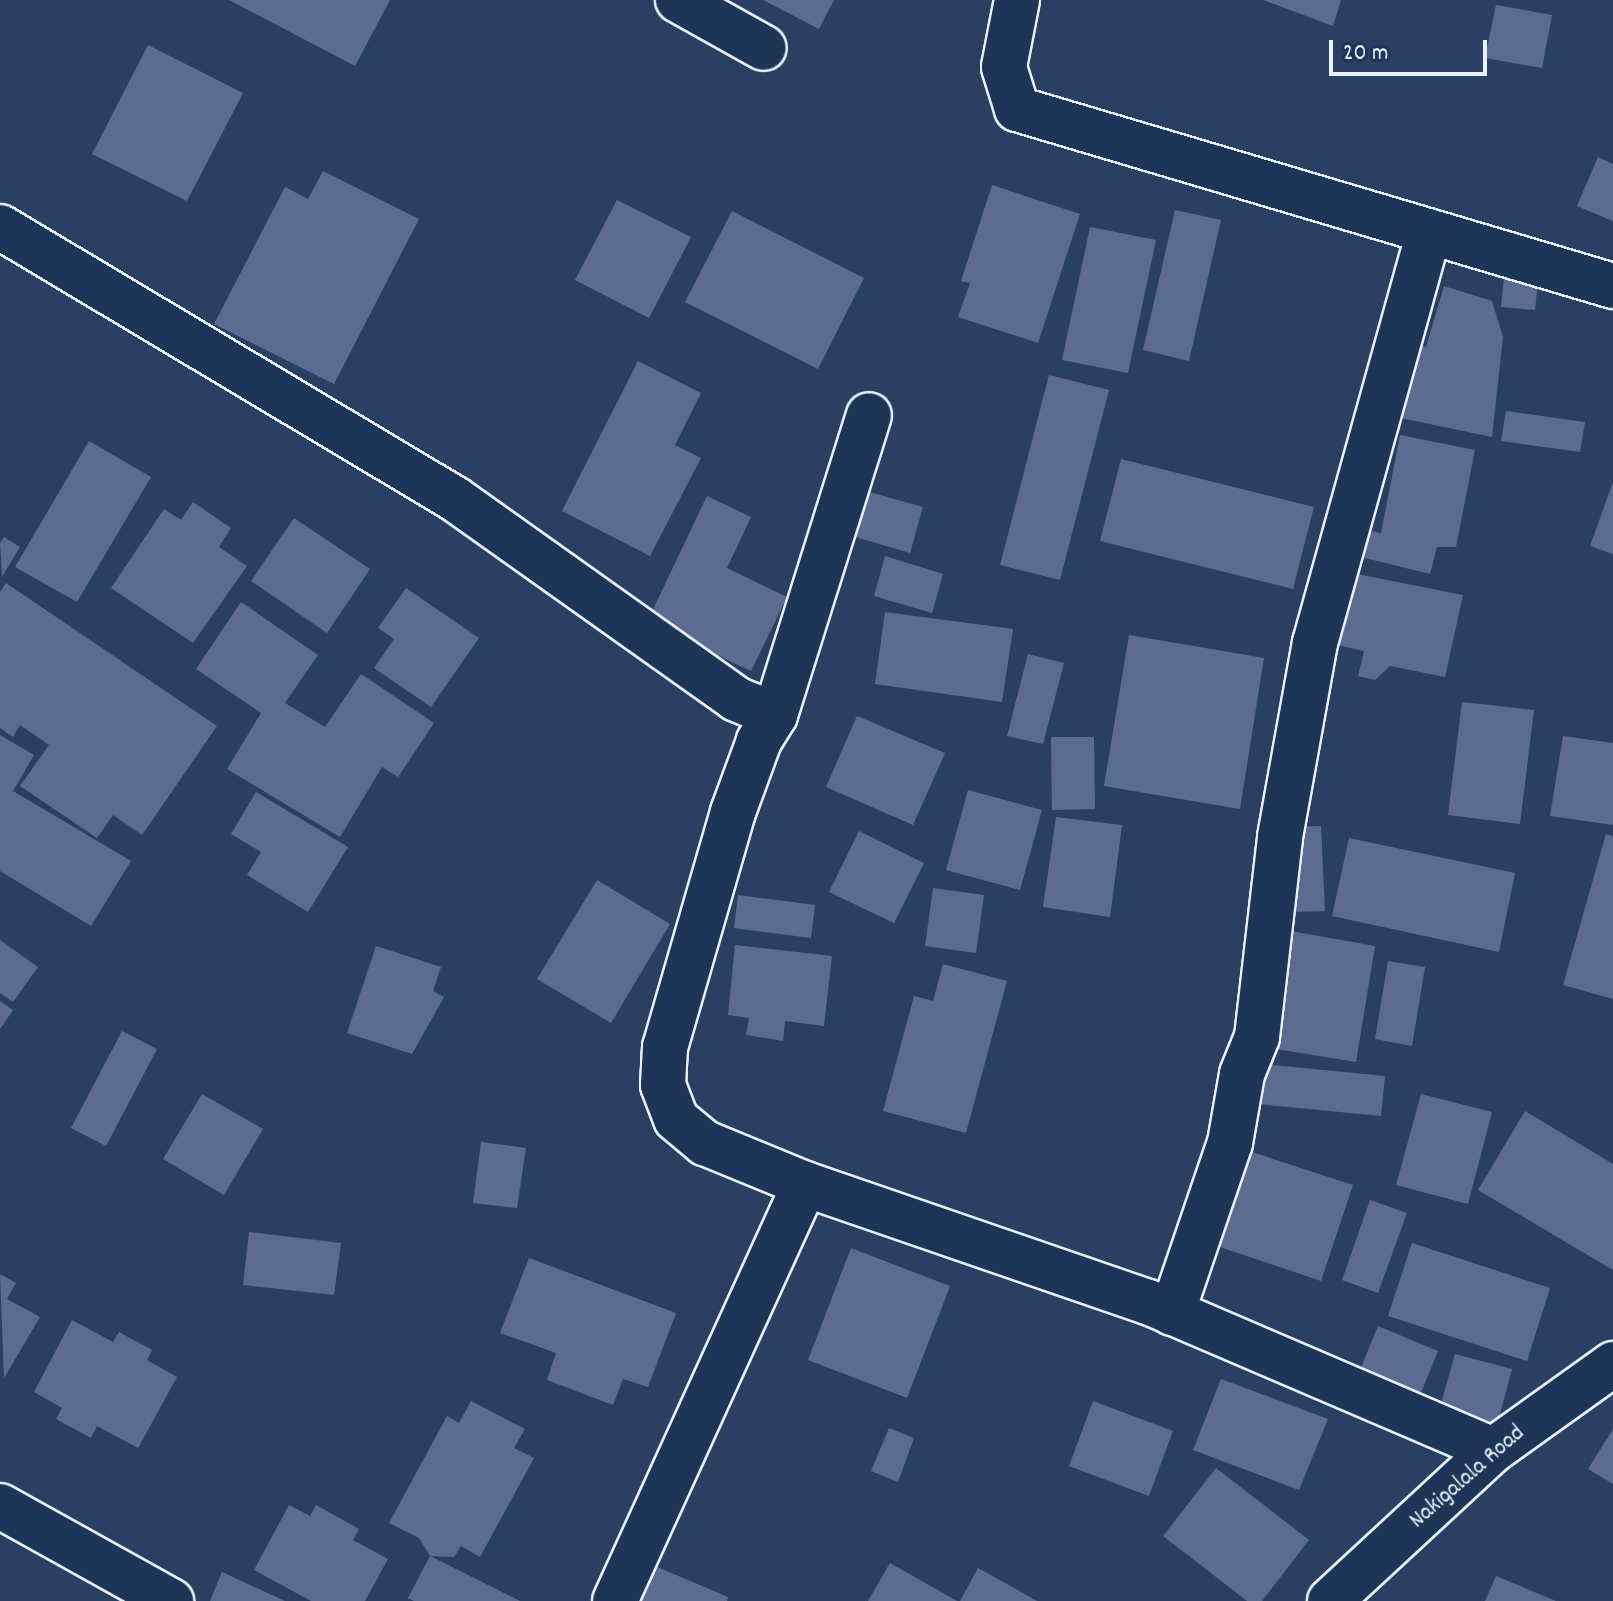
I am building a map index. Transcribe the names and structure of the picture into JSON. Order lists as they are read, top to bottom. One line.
{"streets":{"street":["Nakigalala Road"]},"scale_bar":"20 m"}
